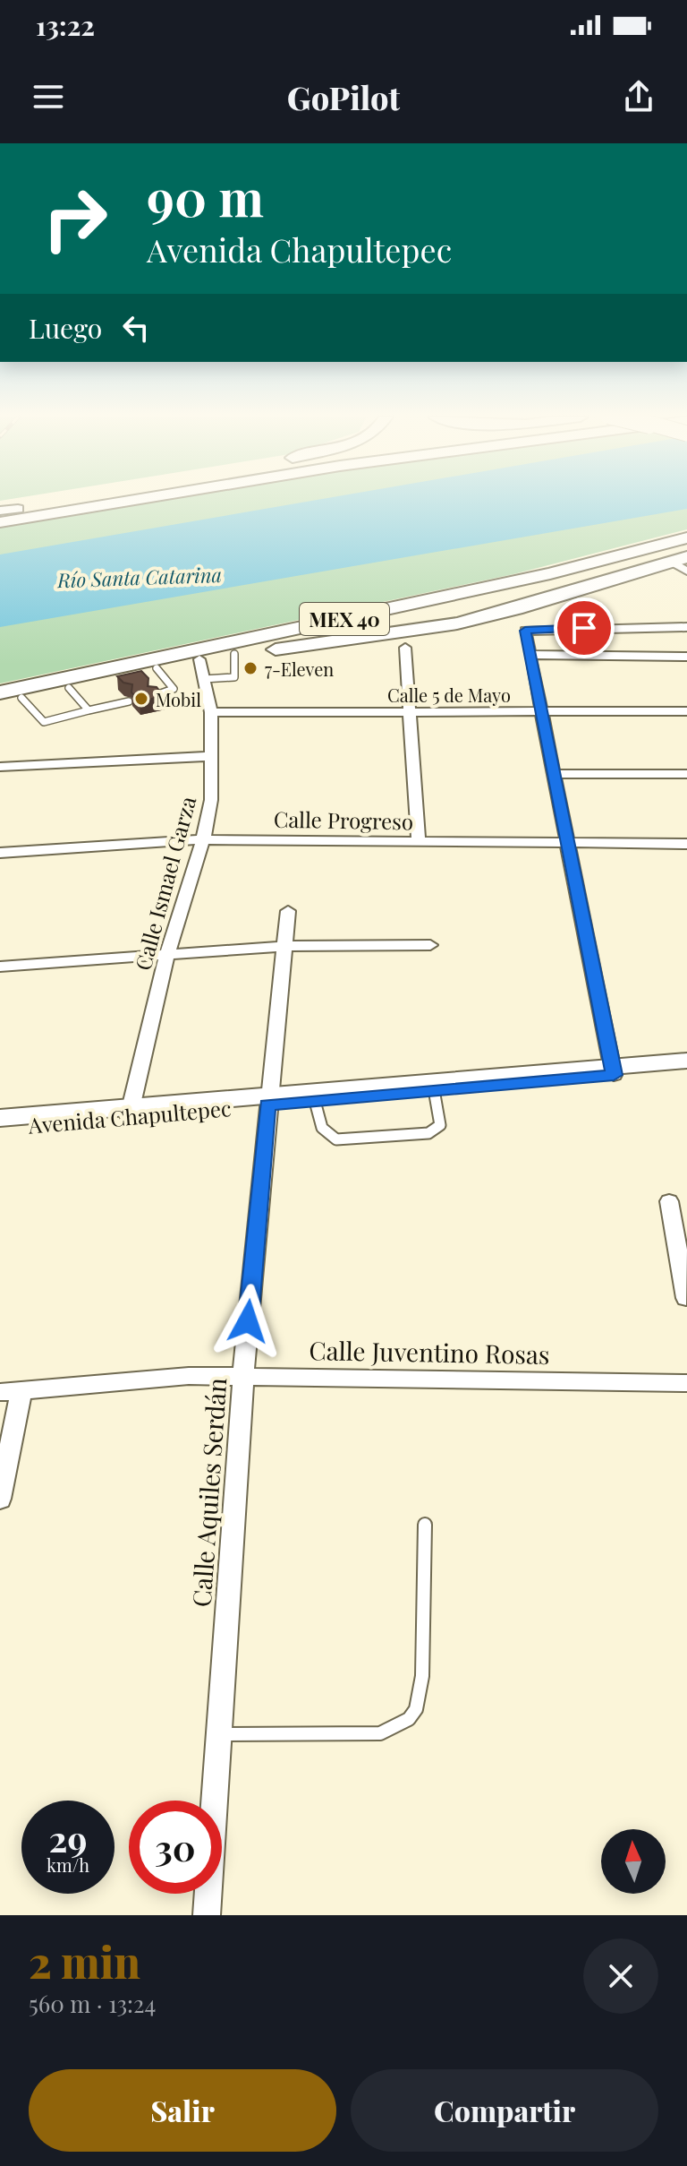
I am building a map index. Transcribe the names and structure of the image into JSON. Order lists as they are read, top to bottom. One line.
{"streets":{"highway":["MEX 40"],"main road":["Avenida Chapultepec"],"street":["Calle 5 de Mayo","Calle Progreso","Calle Ismael Garza","Calle Juventino Rosas","Calle Aquiles Serdán"]},"crossings":[["MEX 40","Calle Ismael Garza"],["Calle 5 de Mayo","Calle Ismael Garza"],["Calle Progreso","Calle Ismael Garza"],["Calle Ismael Garza","Avenida Chapultepec"],["Avenida Chapultepec","Calle Aquiles Serdán"],["Calle Juventino Rosas","Calle Aquiles Serdán"]],"water":["Río Santa Catarina"],"places":["7-Eleven","Mobil"],"north":"top","page":{"status":"13:22","header":"GoPilot","turn":["90 m","Avenida Chapultepec"],"then":"Luego","speed":"29 km/h","limit":"30","heading":["2 min","560 m · 13:24"],"buttons":["Salir","Compartir"]}}
